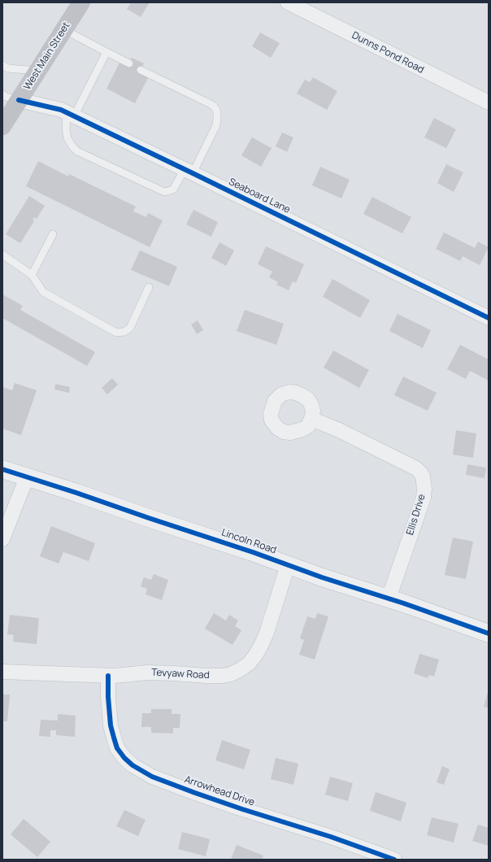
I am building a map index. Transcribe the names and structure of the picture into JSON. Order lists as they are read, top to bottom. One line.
{"streets":{"main road":["West Main Street"],"street":["Dunns Pond Road","Seaboard Lane","Ellis Drive","Lincoln Road","Tevyaw Road","Arrowhead Drive"]},"crossings":[["West Main Street","Seaboard Lane"],["Ellis Drive","Lincoln Road"],["Lincoln Road","Tevyaw Road"],["Tevyaw Road","Arrowhead Drive"]]}
